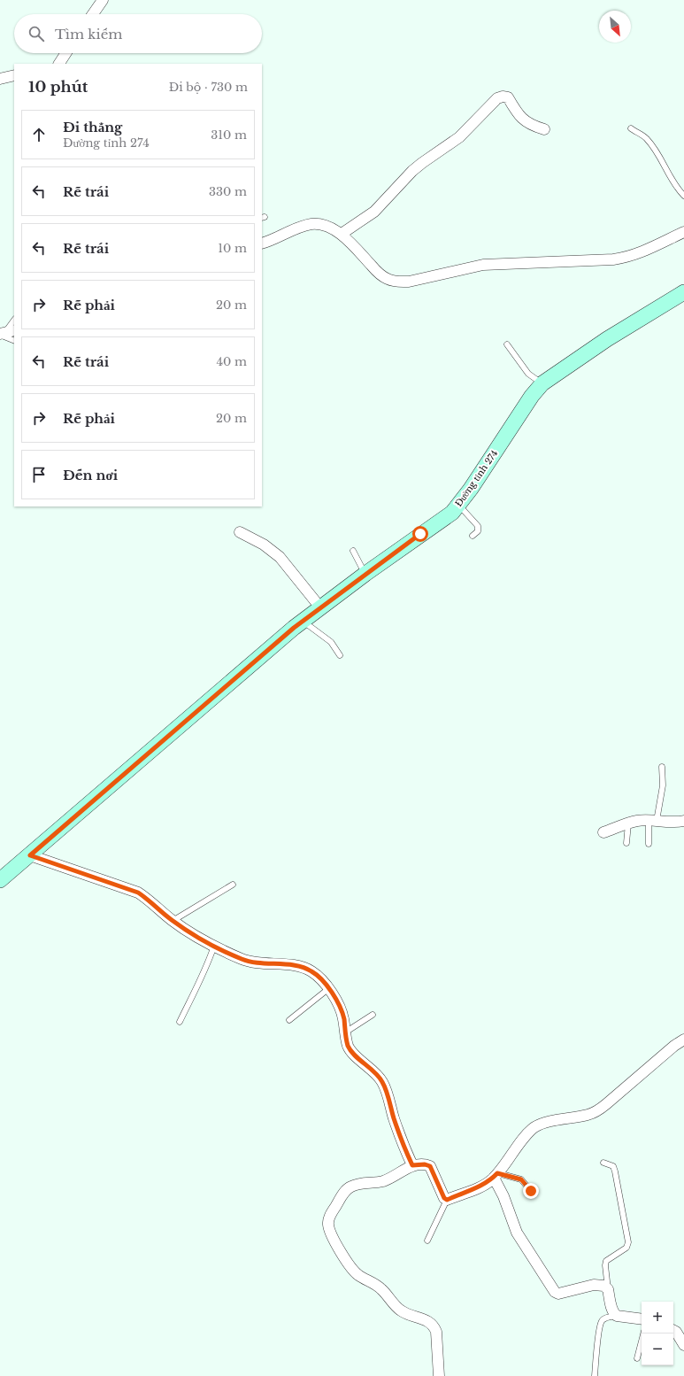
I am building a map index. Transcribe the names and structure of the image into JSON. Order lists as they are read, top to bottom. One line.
{"streets":{"main road":["Đường tỉnh 274"]},"north":"bottom right","page":{"search":"Tìm kiếm","heading":["10 phút","Đi bộ · 730 m"],"list":[["Đi thẳng","Đường tỉnh 274","310 m"],["Rẽ trái","330 m"],["Rẽ trái","10 m"],["Rẽ phải","20 m"],["Rẽ trái","40 m"],["Rẽ phải","20 m"],"Đến nơi"],"map_buttons":["+","−"]}}
